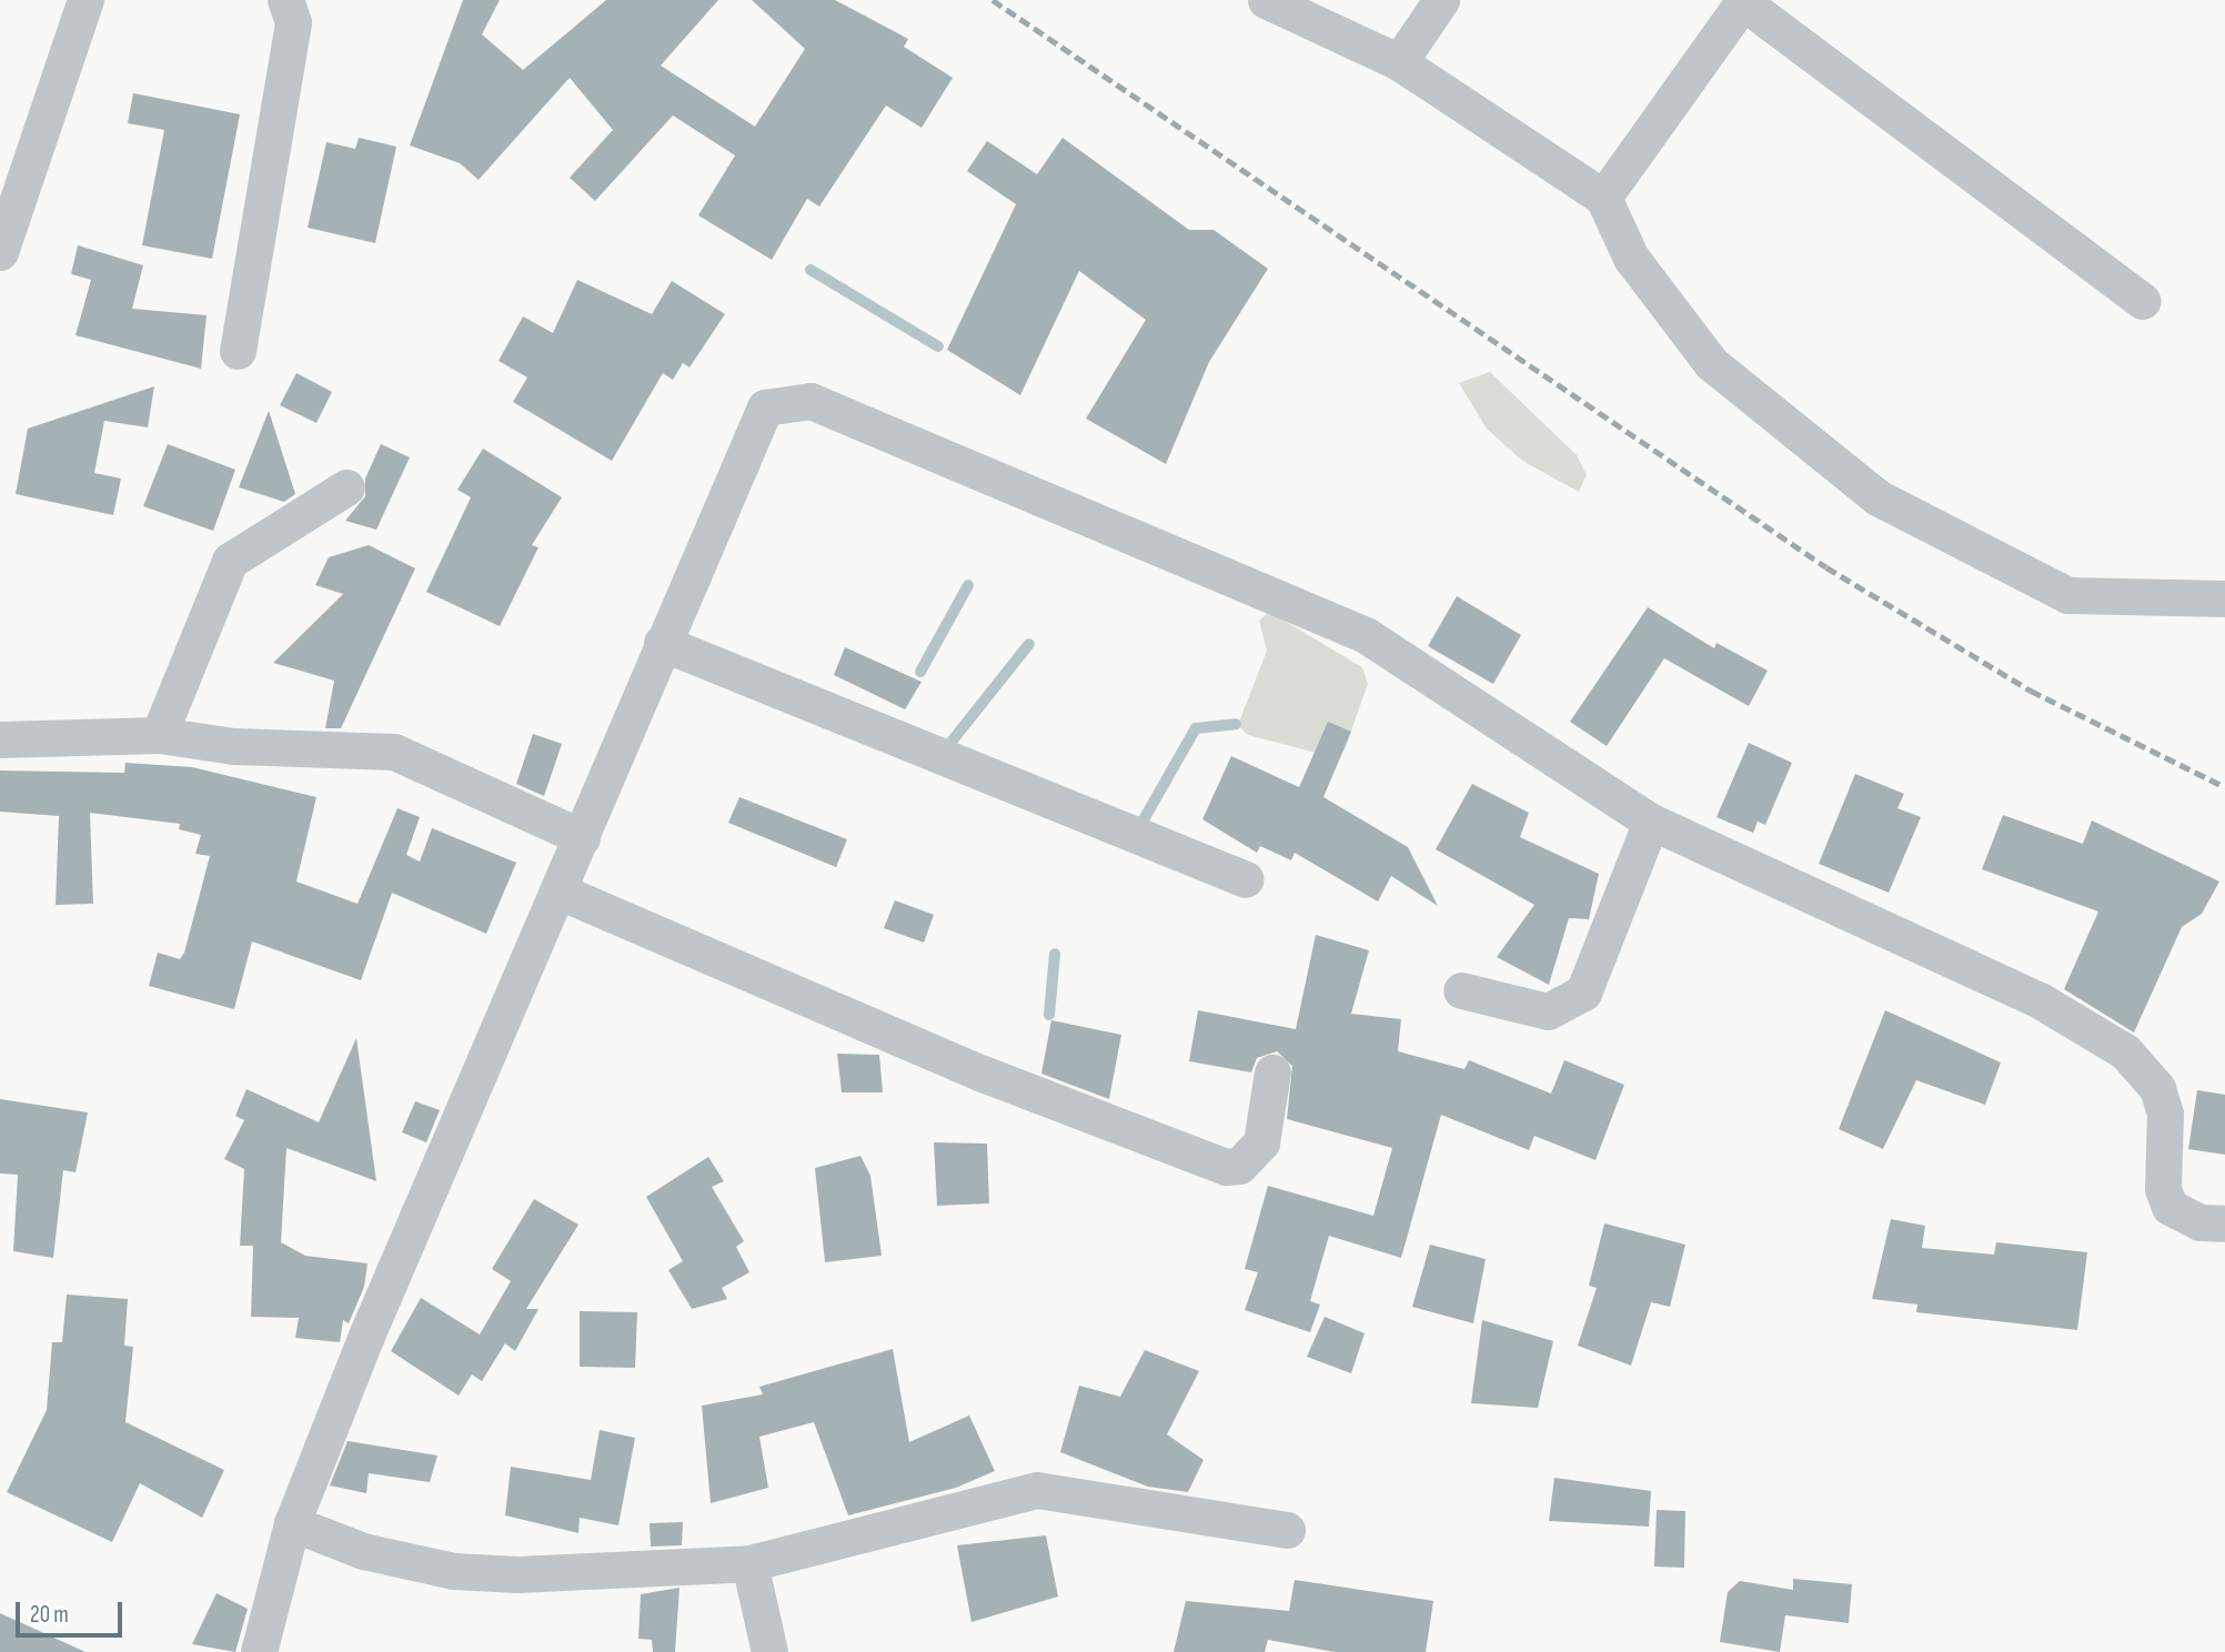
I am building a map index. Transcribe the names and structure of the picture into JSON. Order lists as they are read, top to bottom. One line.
{"scale_bar":"20 m"}
